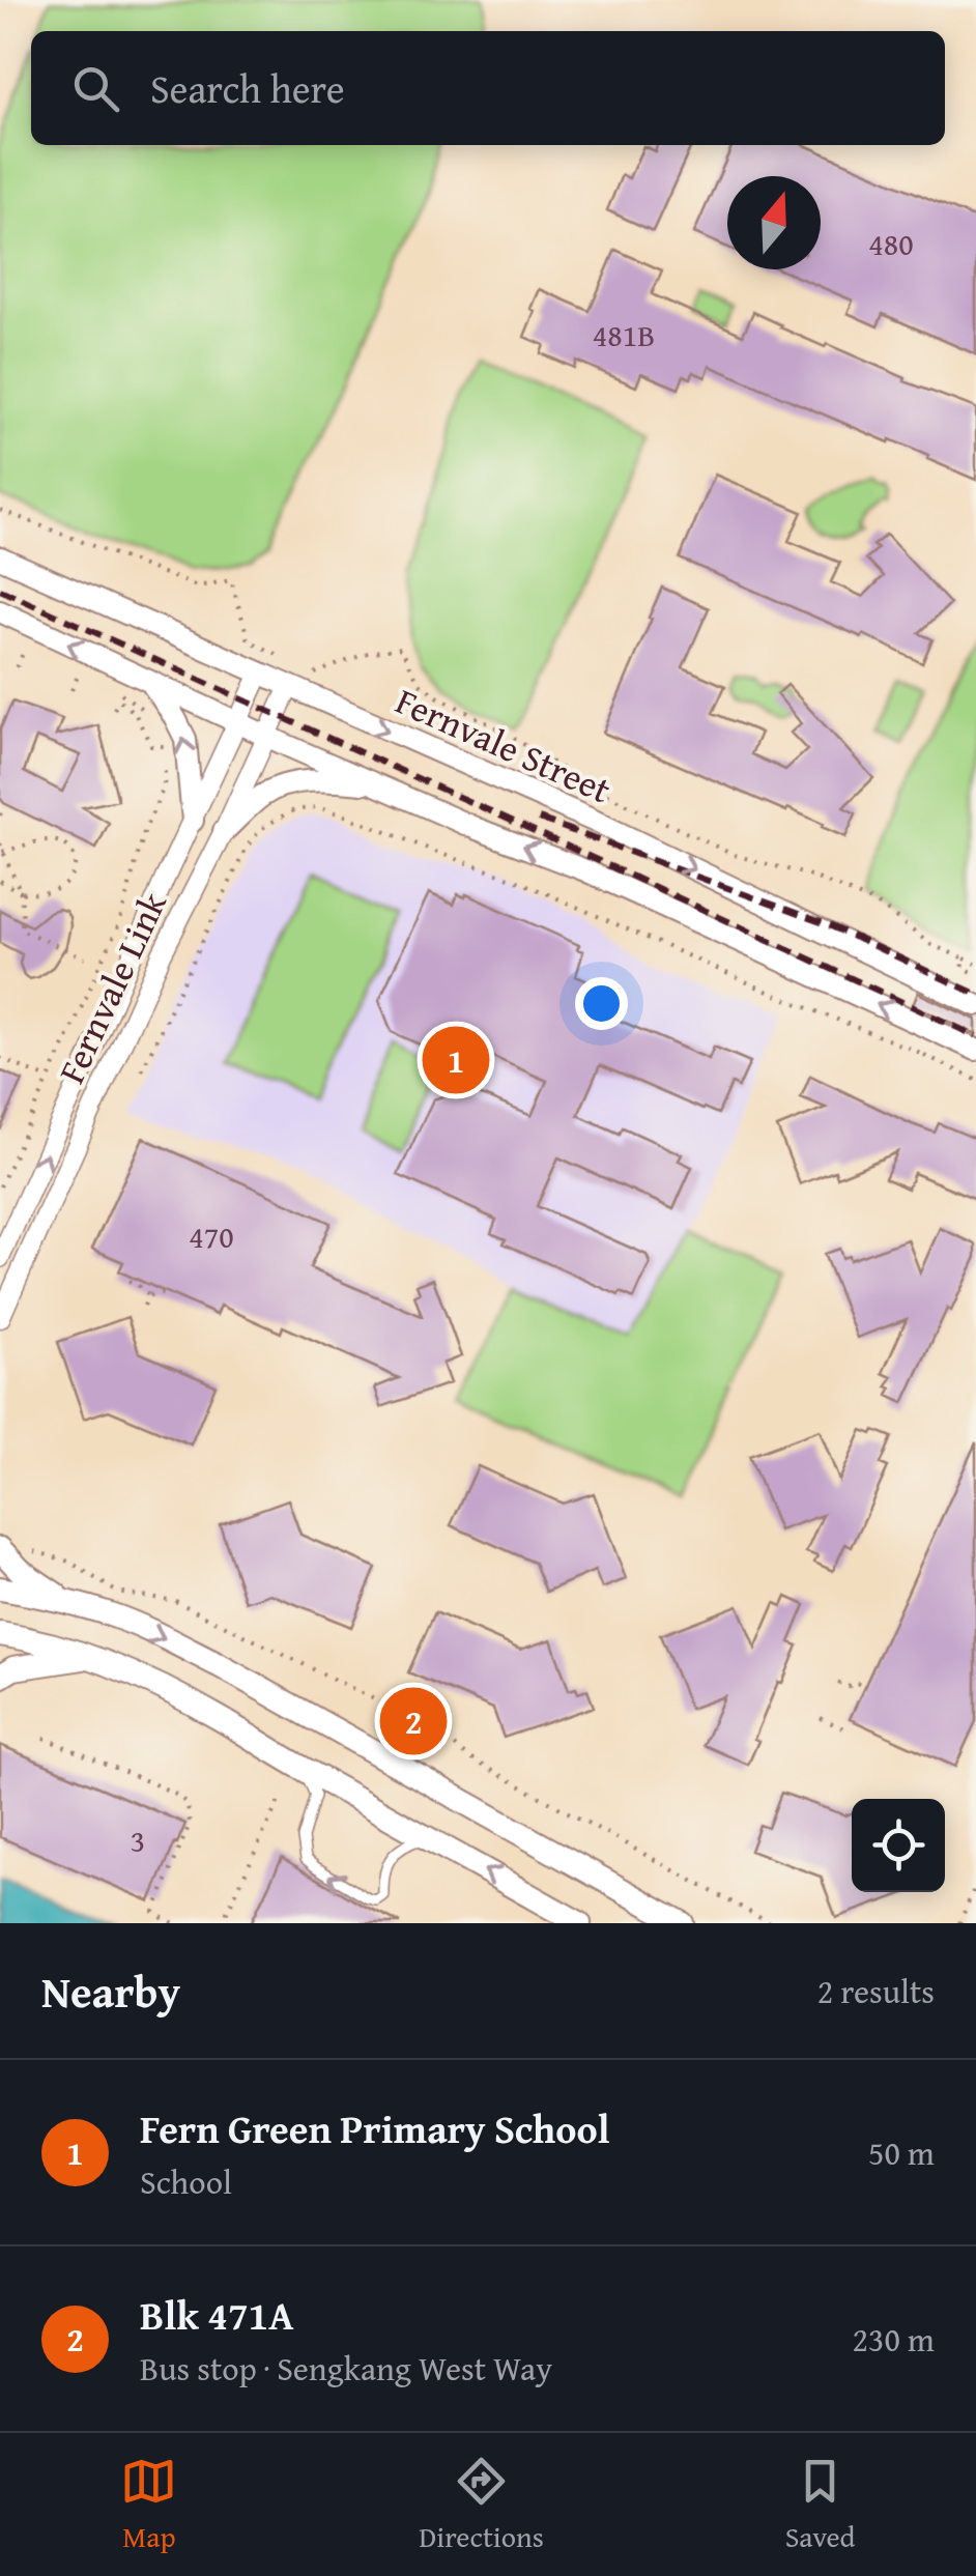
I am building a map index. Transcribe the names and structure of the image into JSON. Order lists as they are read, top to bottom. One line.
{"streets":{"street":["Fernvale Street","Fernvale Link"]},"crossings":[["Fernvale Street","Fernvale Link"]],"house_numbers":["480","481B","470","3"],"north":"top","page":{"search":"Search here","pins":["1","2"],"heading":["Nearby","2 results"],"list":[{"mark":"1","name":"Fern Green Primary School","note":"School","value":"50 m"},{"mark":"2","name":"Blk 471A","note":"Bus stop · Sengkang West Way","value":"230 m"}],"nav":["Map","Directions","Saved"]}}
